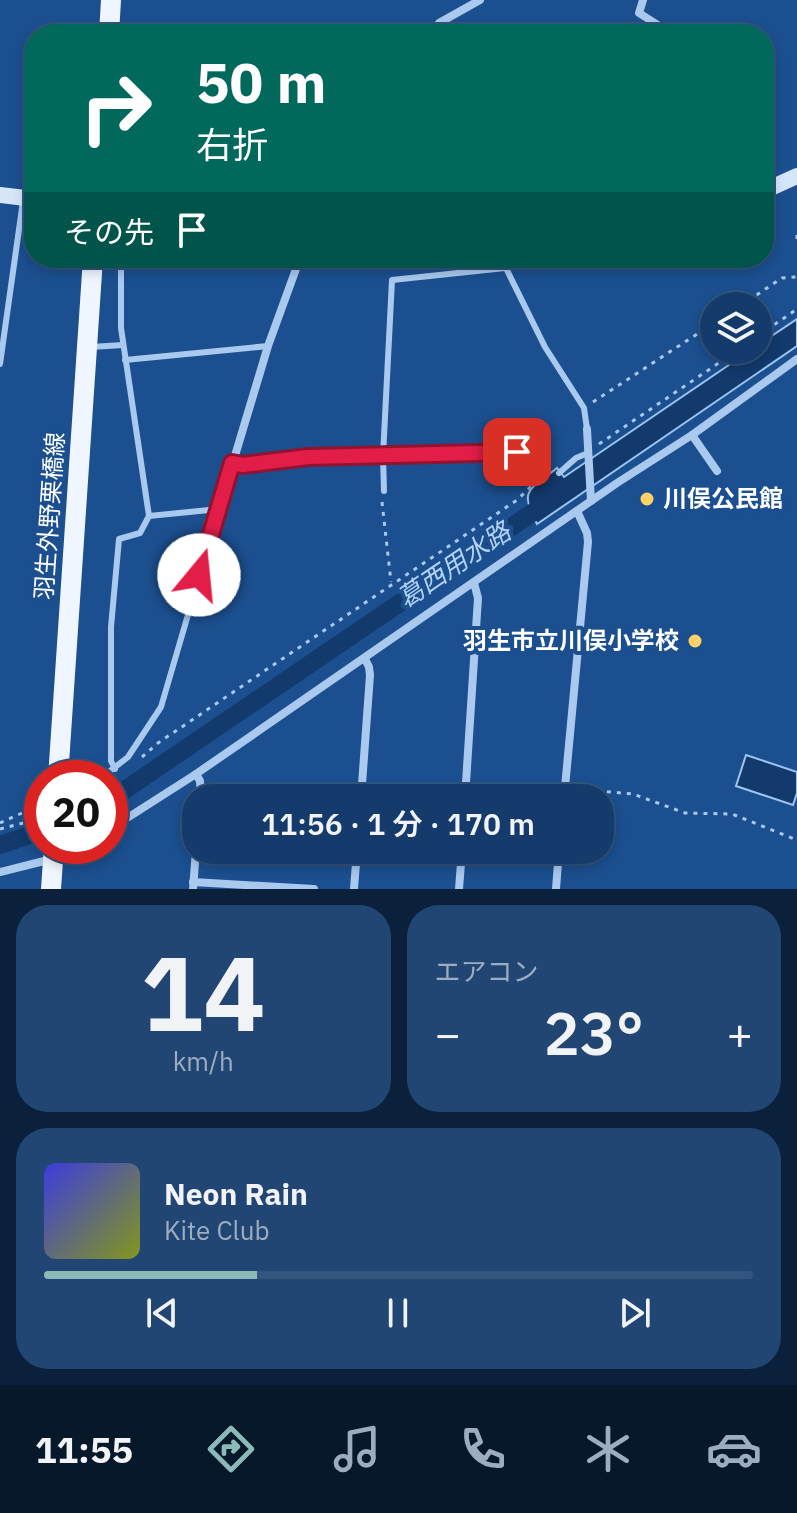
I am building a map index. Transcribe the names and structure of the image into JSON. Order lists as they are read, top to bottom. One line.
{"streets":{"main road":["羽生外野栗橋線"]},"water":["葛西用水路"],"places":["川俣公民館","羽生市立川俣小学校"],"page":{"turn":["50 m","右折"],"then":"その先","limit":"20","trip":"11:56 · 1 分 · 170 m","tile":[["14","km/h"],"エアコン"],"heat":["−","23°","+"],"song":["Neon Rain","Kite Club"],"tabs":"11:55"}}
